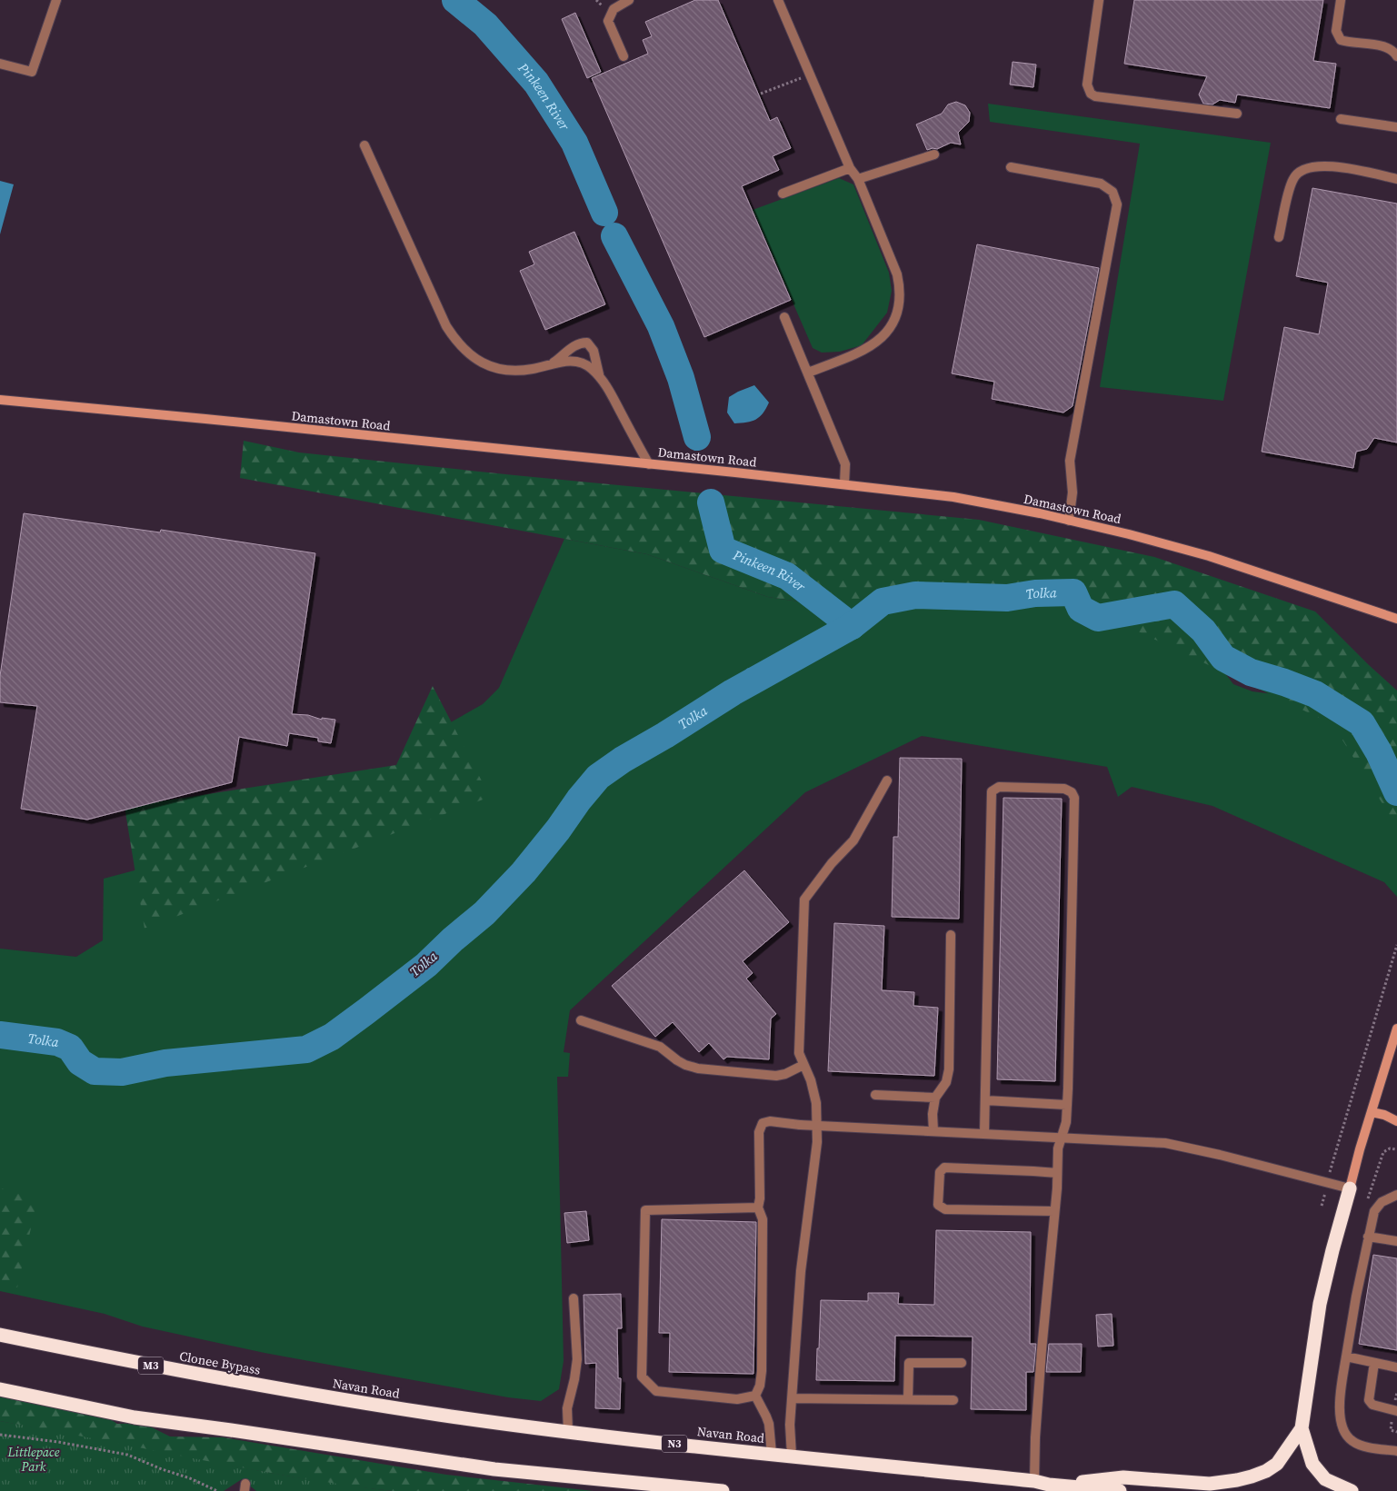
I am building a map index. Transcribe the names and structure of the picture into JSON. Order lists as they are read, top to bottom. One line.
{"streets":{"highway":["Clonee Bypass","M3","Navan Road","N3"],"street":["Damastown Road"]},"crossings":[["Clonee Bypass","Navan Road"],["Navan Road","N3"]],"water":["Pinkeen River","Tolka"],"parks":["Littlepace Park"]}
